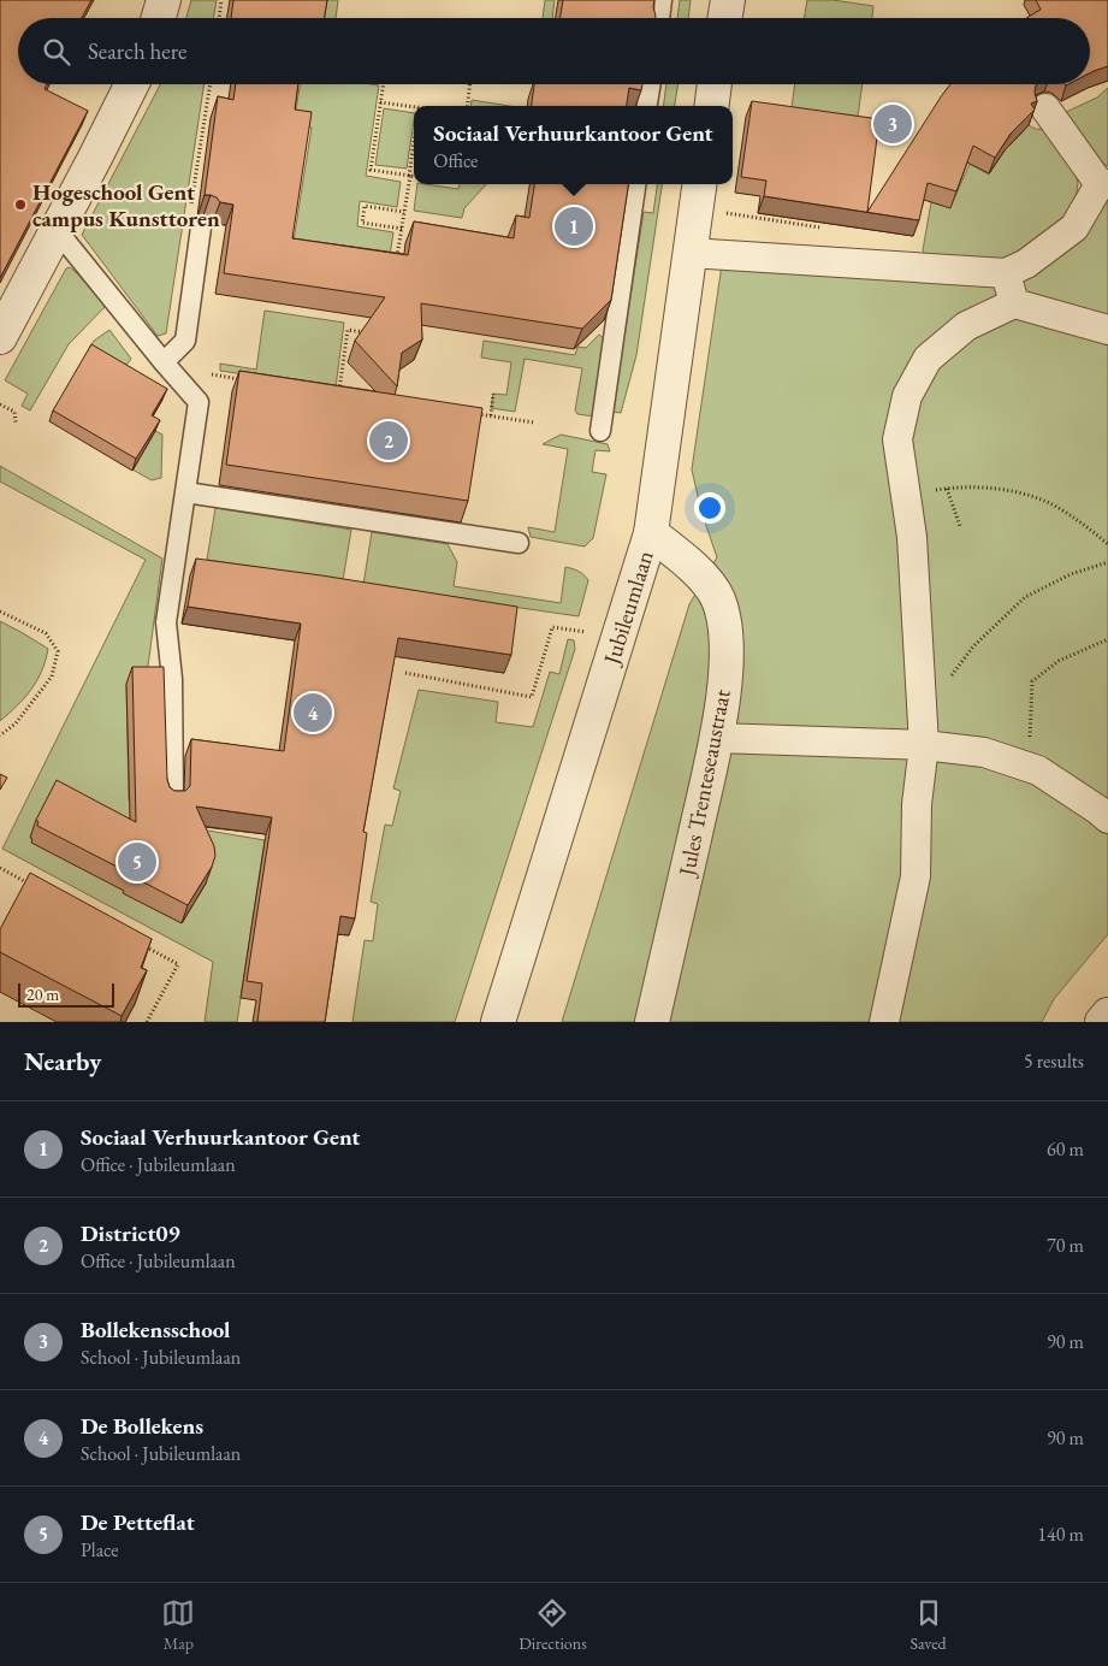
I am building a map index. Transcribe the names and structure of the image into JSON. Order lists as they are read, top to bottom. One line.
{"streets":{"street":["Jubileumlaan","Jules Trenteseaustraat"]},"crossings":[["Jubileumlaan","Jules Trenteseaustraat"]],"places":["Hogeschool Gent campus Kunsttoren"],"scale_bar":"20 m","page":{"search":"Search here","pins":["3","1","2","4","5"],"popup":["Sociaal Verhuurkantoor Gent","Office"],"scale":"20 m","heading":["Nearby","5 results"],"list":[{"mark":"1","name":"Sociaal Verhuurkantoor Gent","note":"Office · Jubileumlaan","value":"60 m"},{"mark":"2","name":"District09","note":"Office · Jubileumlaan","value":"70 m"},{"mark":"3","name":"Bollekensschool","note":"School · Jubileumlaan","value":"90 m"},{"mark":"4","name":"De Bollekens","note":"School · Jubileumlaan","value":"90 m"},{"mark":"5","name":"De Petteflat","note":"Place","value":"140 m"}],"nav":["Map","Directions","Saved"]}}
